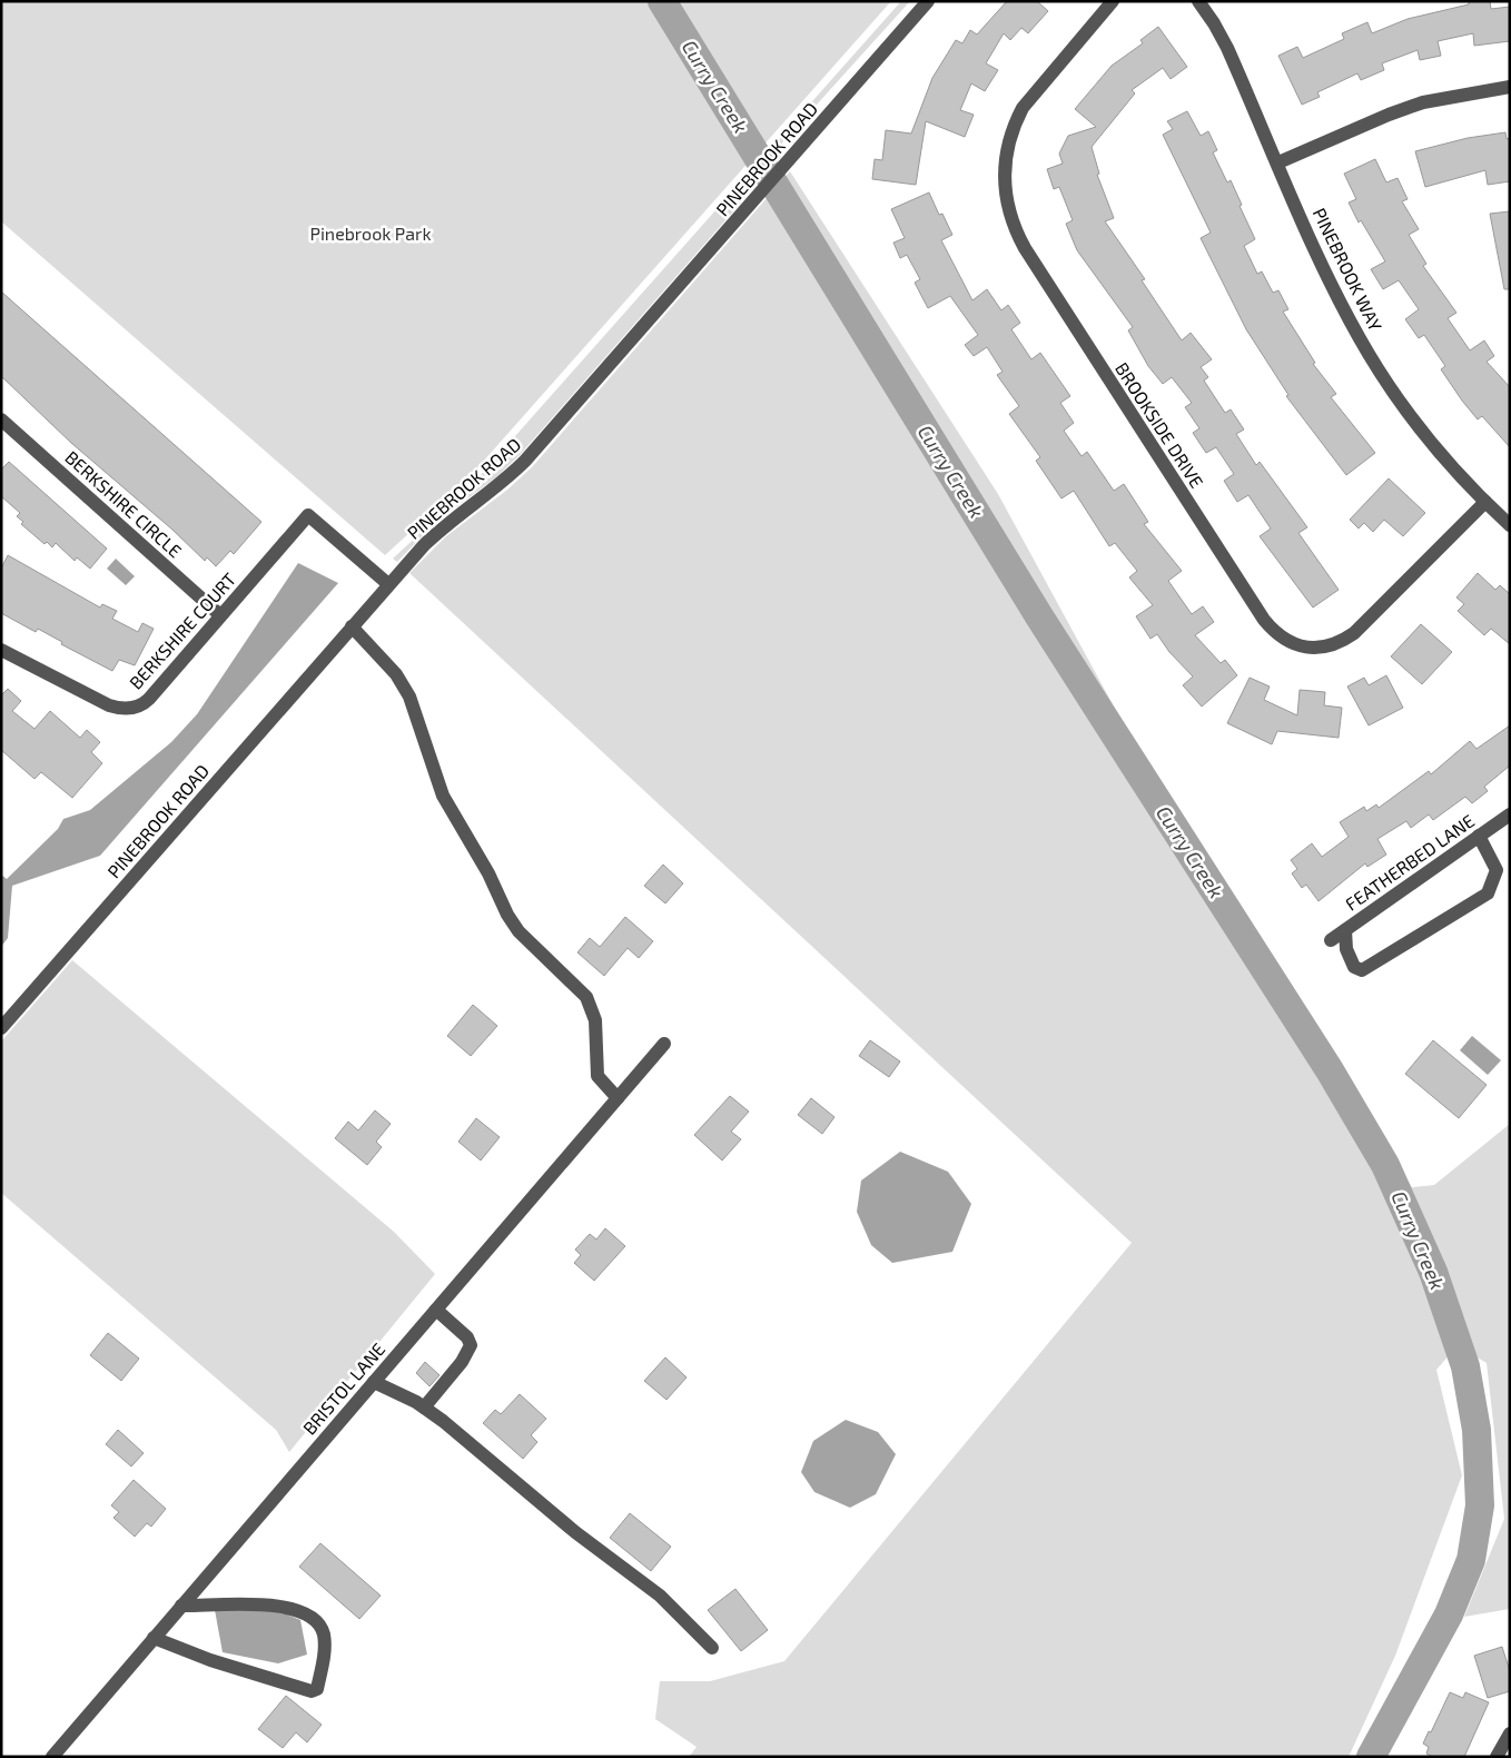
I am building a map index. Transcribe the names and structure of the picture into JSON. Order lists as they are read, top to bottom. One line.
{"streets":{"street":["PINEBROOK ROAD","PINEBROOK WAY","BROOKSIDE DRIVE","BERKSHIRE CIRCLE","BERKSHIRE COURT","FEATHERBED LANE","BRISTOL LANE"]},"crossings":[["PINEBROOK ROAD","BERKSHIRE COURT"],["PINEBROOK WAY","BROOKSIDE DRIVE"],["BERKSHIRE CIRCLE","BERKSHIRE COURT"]],"water":["Curry Creek"],"parks":["Pinebrook Park"]}
